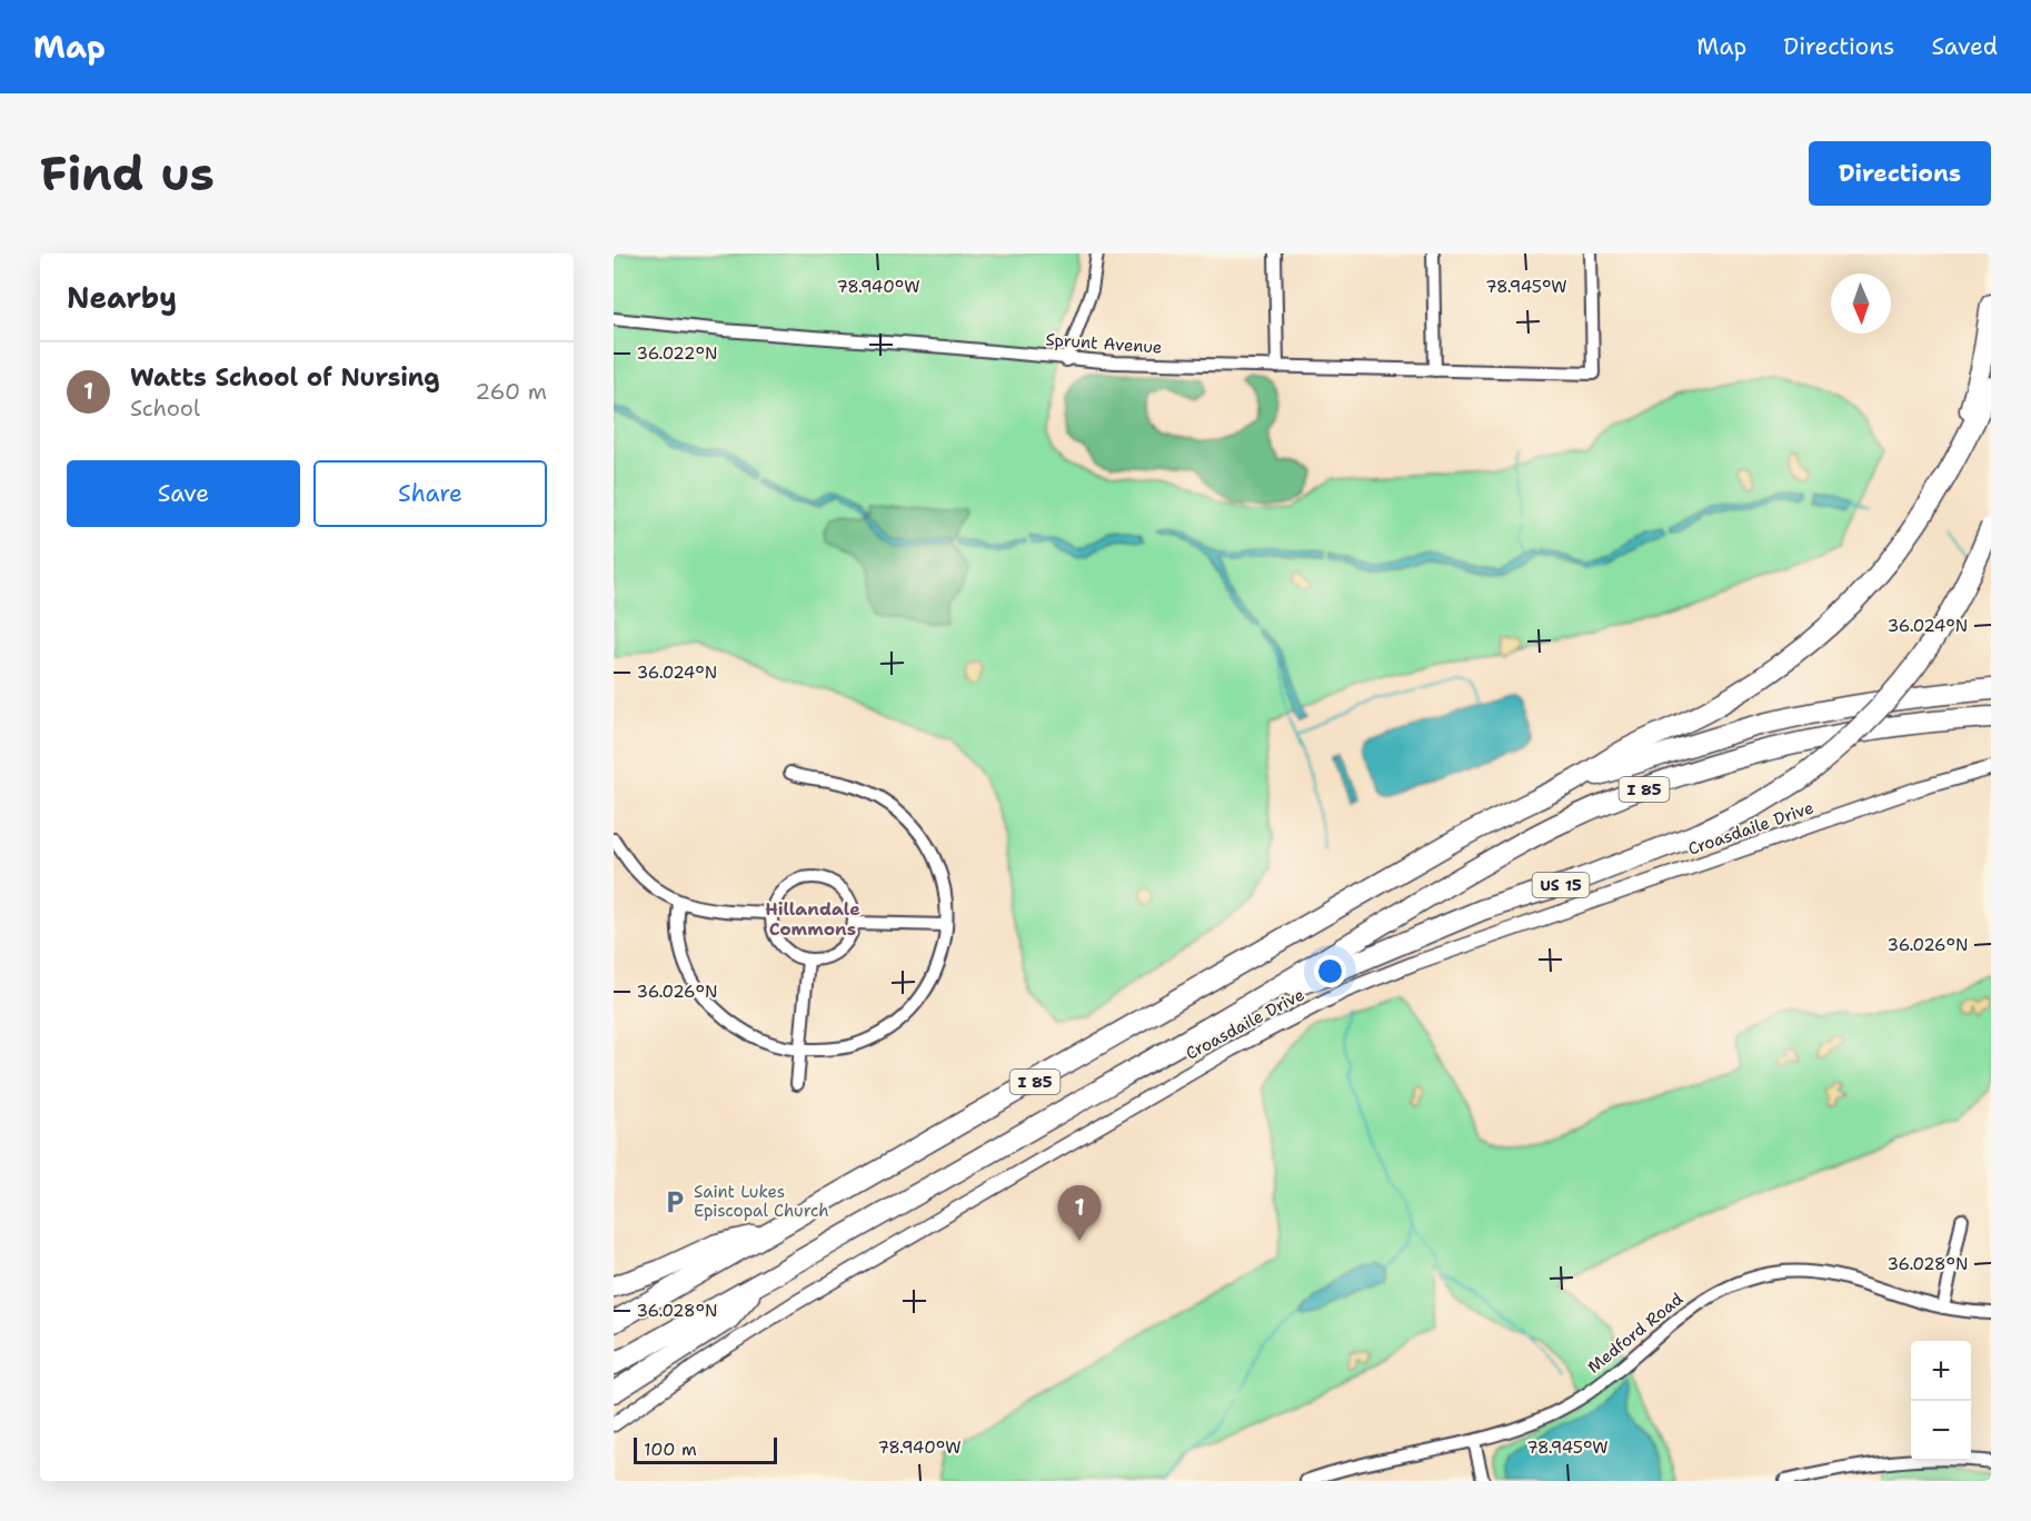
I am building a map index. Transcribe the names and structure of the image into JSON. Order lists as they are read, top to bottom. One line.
{"streets":{"highway":["I 85","US 15"],"street":["Sprunt Avenue","Croasdaile Drive","Medford Road"]},"crossings":[["I 85","US 15"]],"districts":["Hillandale Commons"],"places":{"parking":["Saint Lukes Episcopal Church"]},"scale_bar":"100 m","north":"bottom","page":{"header":"Map","nav":["Map","Directions","Saved"],"buttons":["Directions",["Save","Share"]],"title":"Find us","heading":"Nearby","list":[{"mark":"1","name":"Watts School of Nursing","note":"School","value":"260 m"}],"pins":"1","map_buttons":["+","−"],"scale":"100 m"},"coordinates":["78.940°W","78.945°W","36.022°N","36.024°N","36.026°N","36.028°N"]}
